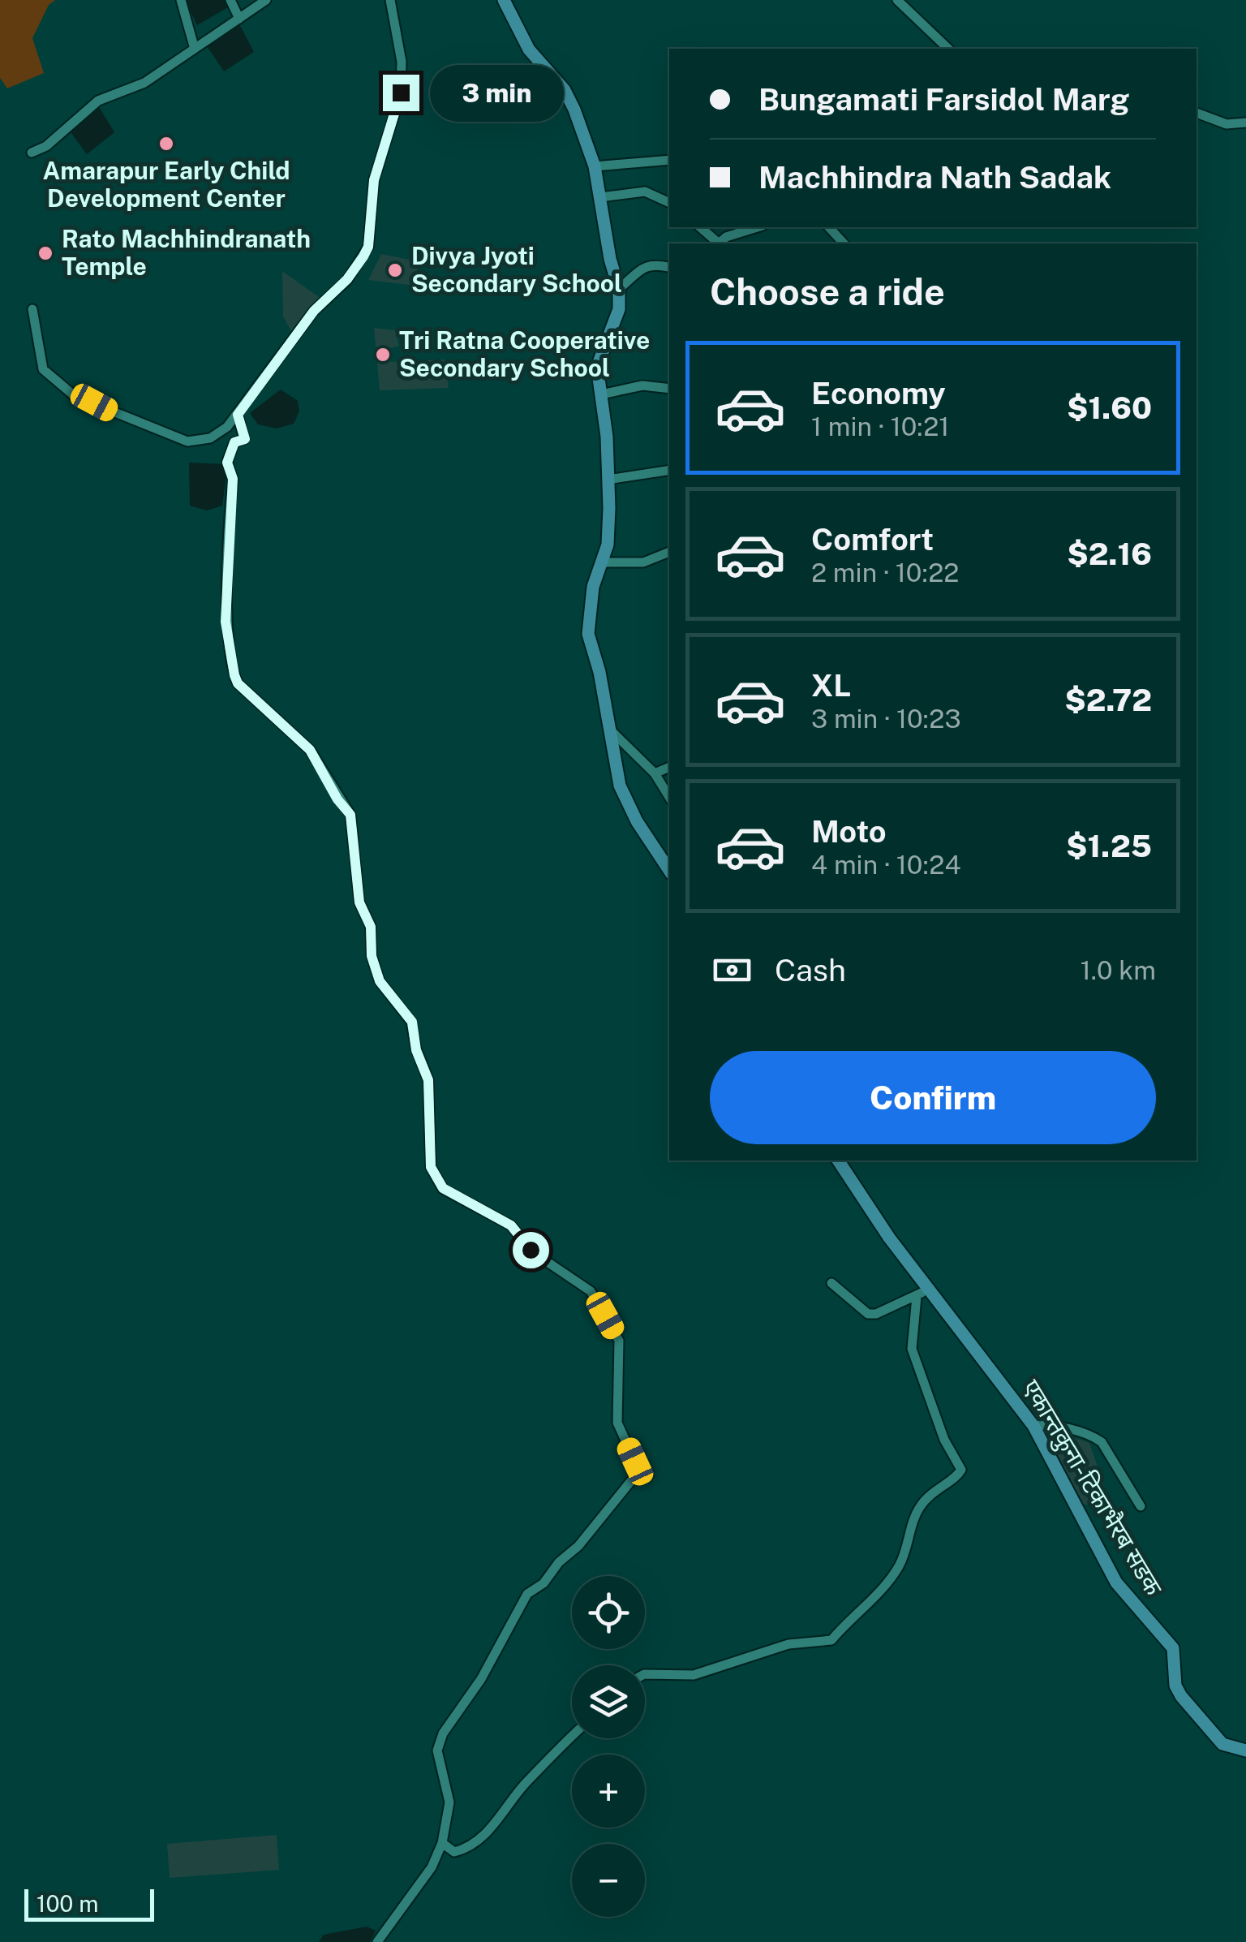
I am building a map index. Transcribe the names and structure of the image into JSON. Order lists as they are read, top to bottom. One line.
{"streets":{"main road":["एकान्तकुना-टिकाभैरब सडक"]},"places":["Amarapur Early Child Development Center","Rato Machhindranath Temple","Divya Jyoti Secondary School","Tri Ratna Cooperative Secondary School"],"scale_bar":"100 m","page":{"banner":["Bungamati Farsidol Marg","Machhindra Nath Sadak"],"bubble":"3 min","heading":"Choose a ride","list":[{"name":"Economy","note":"1 min · 10:21","value":"$1.60"},{"name":"Comfort","note":"2 min · 10:22","value":"$2.16"},{"name":"XL","note":"3 min · 10:23","value":"$2.72"},{"name":"Moto","note":"4 min · 10:24","value":"$1.25"}],"pay":["Cash","1.0 km"],"buttons":"Confirm","map_buttons":["+","−"],"scale":"100 m"}}
